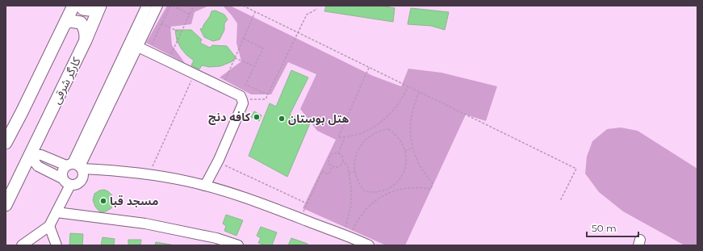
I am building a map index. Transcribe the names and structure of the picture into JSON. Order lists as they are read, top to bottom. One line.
{"streets":{"main road":["کارگر شرقی"]},"places":["کافه دنج","هتل بوستان","مسجد قبا"],"scale_bar":"50 m"}
